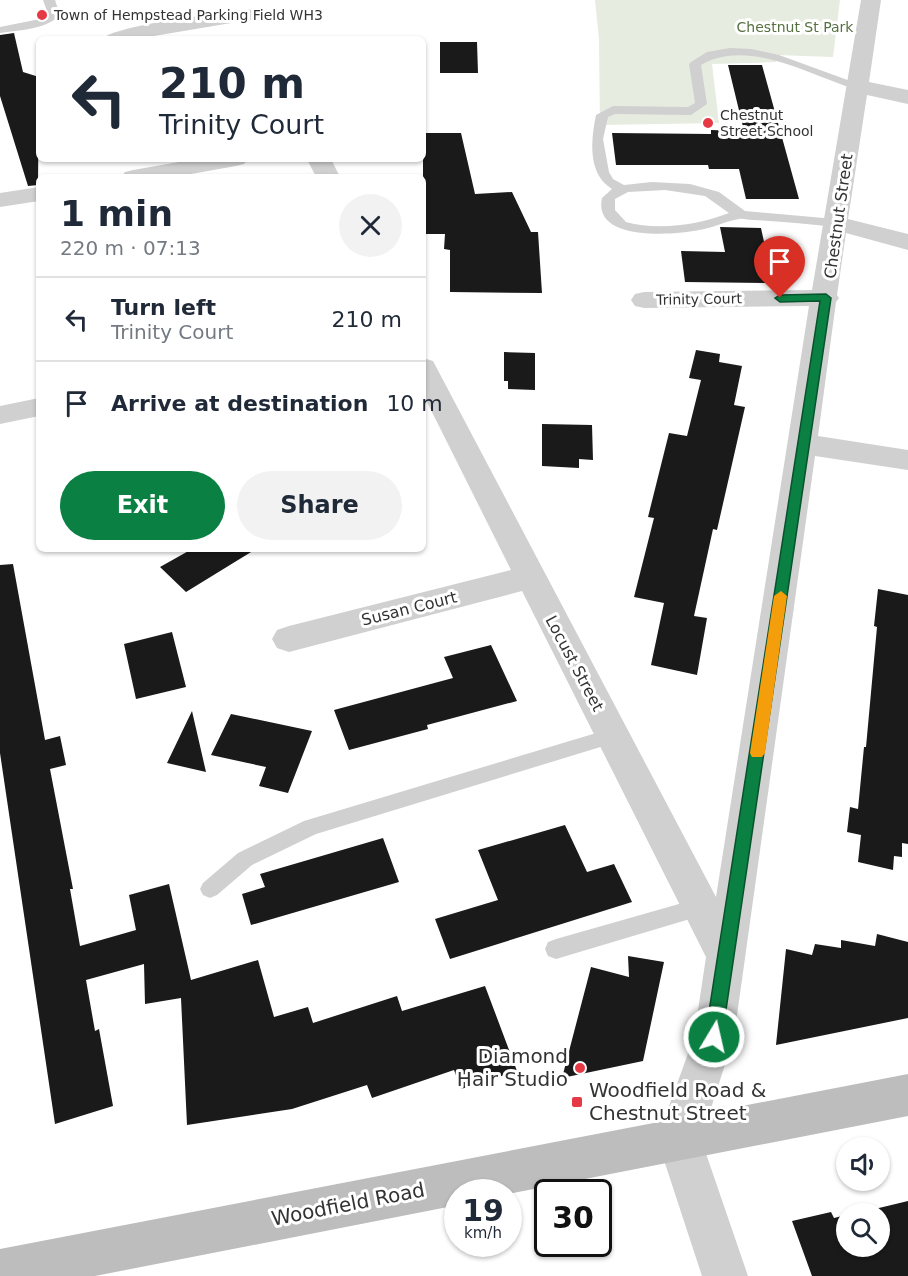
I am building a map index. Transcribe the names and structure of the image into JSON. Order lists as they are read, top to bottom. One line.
{"streets":{"main road":["Woodfield Road"],"street":["Chestnut Street","Trinity Court","Susan Court","Locust Street"]},"crossings":[["Chestnut Street","Trinity Court"],["Chestnut Street","Locust Street"],["Chestnut Street","Woodfield Road"],["Susan Court","Locust Street"]],"parks":["Chestnut St Park"],"places":{"other":["Town of Hempstead Parking Field WH3","Chestnut Street School","Diamond Hair Studio"],"transit":["Woodfield Road & Chestnut Street"]},"page":{"turn":["210 m","Trinity Court"],"heading":["1 min","220 m · 07:13"],"list":[{"name":"Turn left","note":"Trinity Court","value":"210 m"},{"name":"Arrive at destination","value":"10 m"}],"buttons":["Exit","Share"],"speed":"19 km/h","limit":"30"}}
